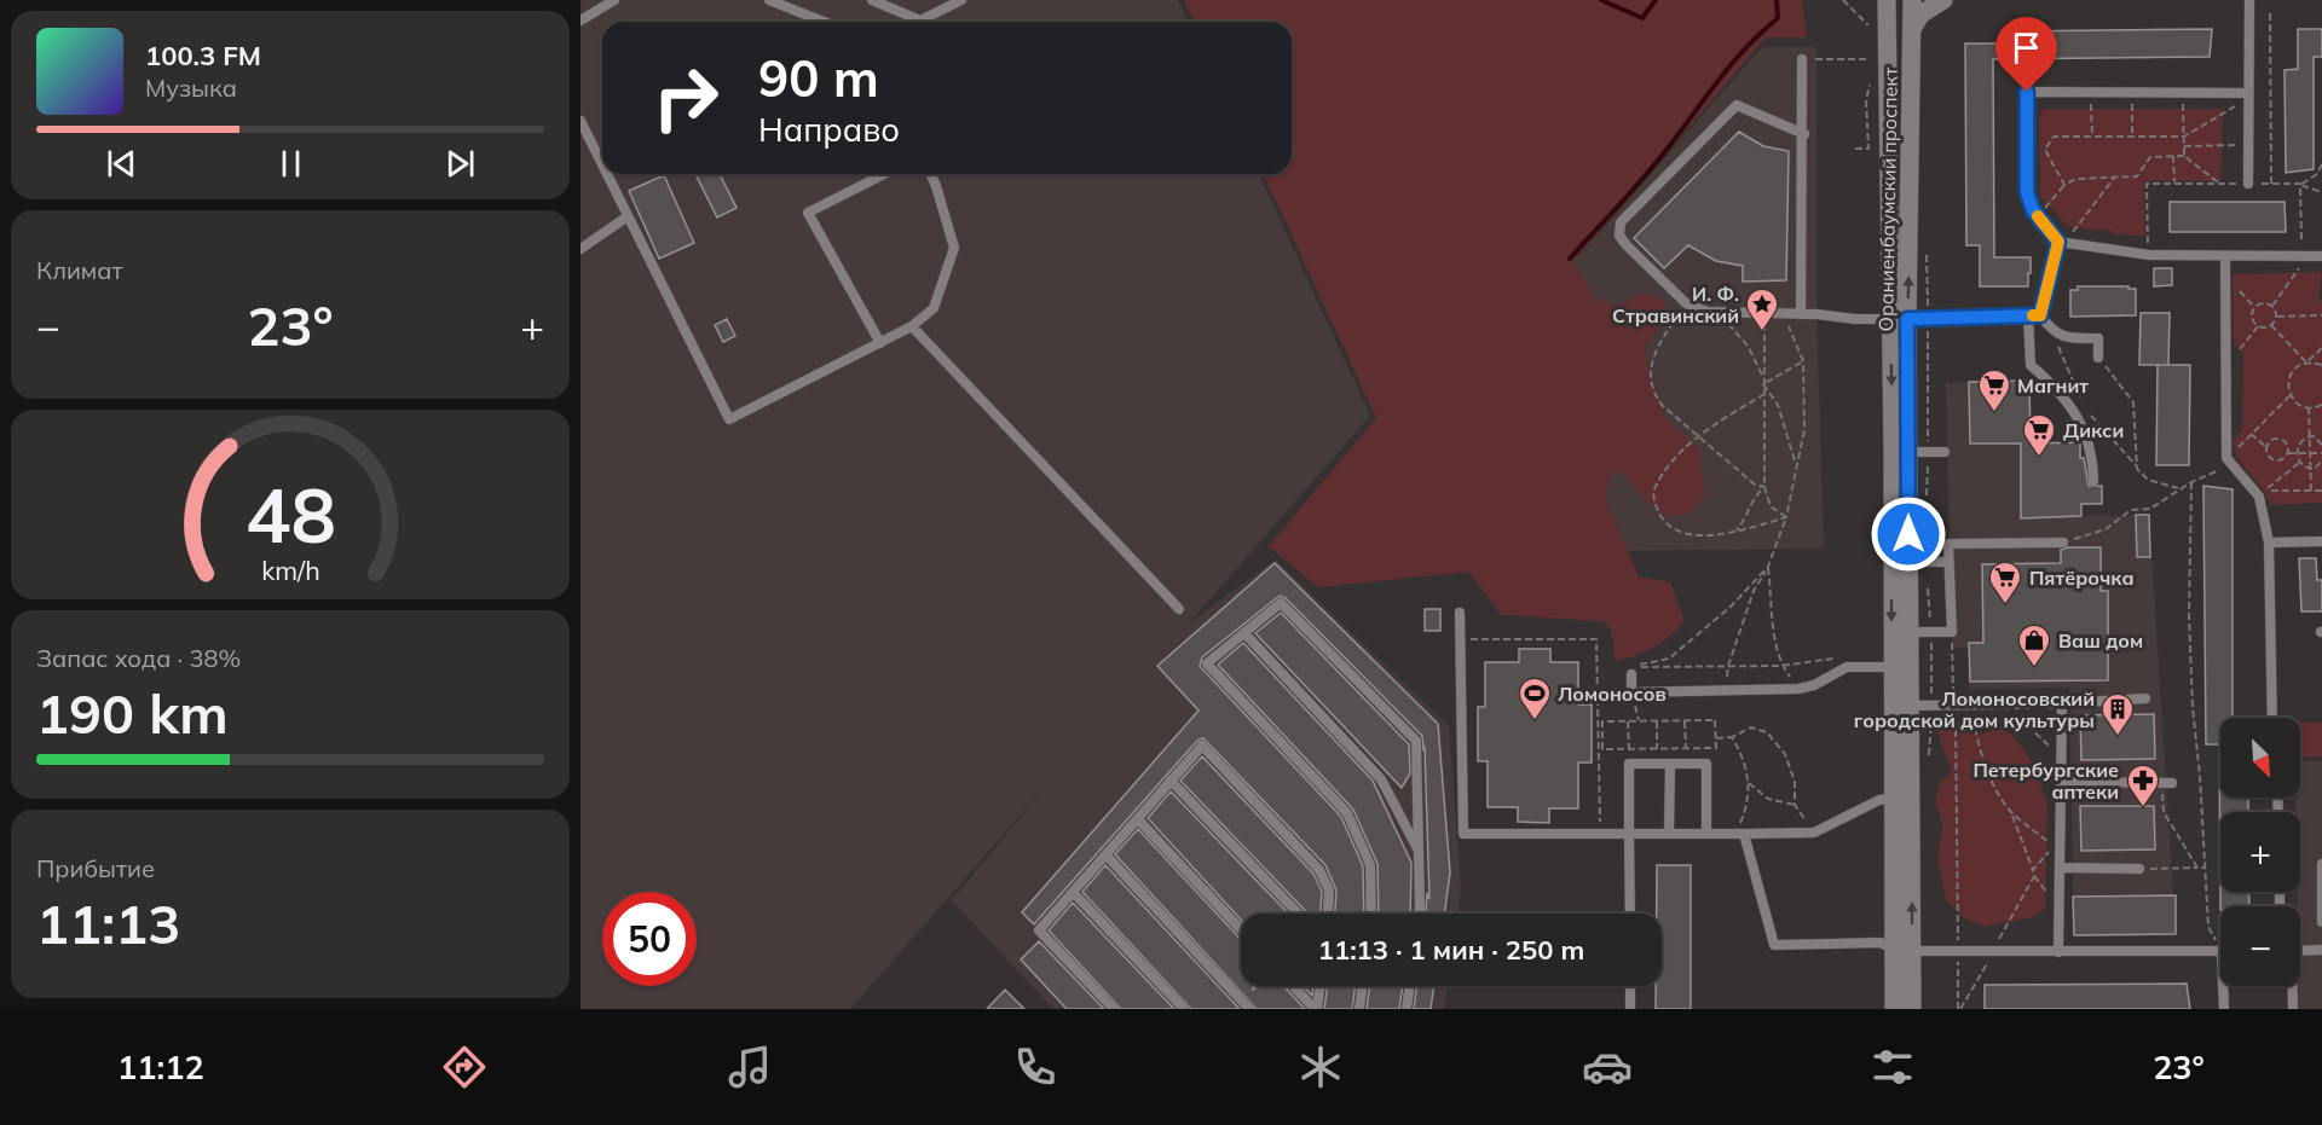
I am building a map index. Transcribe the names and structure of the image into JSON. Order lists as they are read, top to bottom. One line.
{"streets":{"main road":["Ораниенбаумский проспект"]},"places":{"place":["И. Ф. Стравинский"],"supermarket":["Магнит","Дикси","Пятёрочка"],"shop":["Ваш дом"],"sports":["Ломоносов"],"building":["Ломоносовский городской дом культуры"],"pharmacy":["Петербургские аптеки"]},"north":"bottom right","page":{"turn":["90 m","Направо"],"song":["100.3 FM","Музыка"],"tile":["Климат",["Запас хода · 38%","190 km"],["Прибытие","11:13"]],"heat":["−","23°","+"],"map_buttons":["+","−"],"limit":"50","trip":"11:13 · 1 мин · 250 m","tabs":["11:12","23°"],"gauge":["48","km/h"]}}
